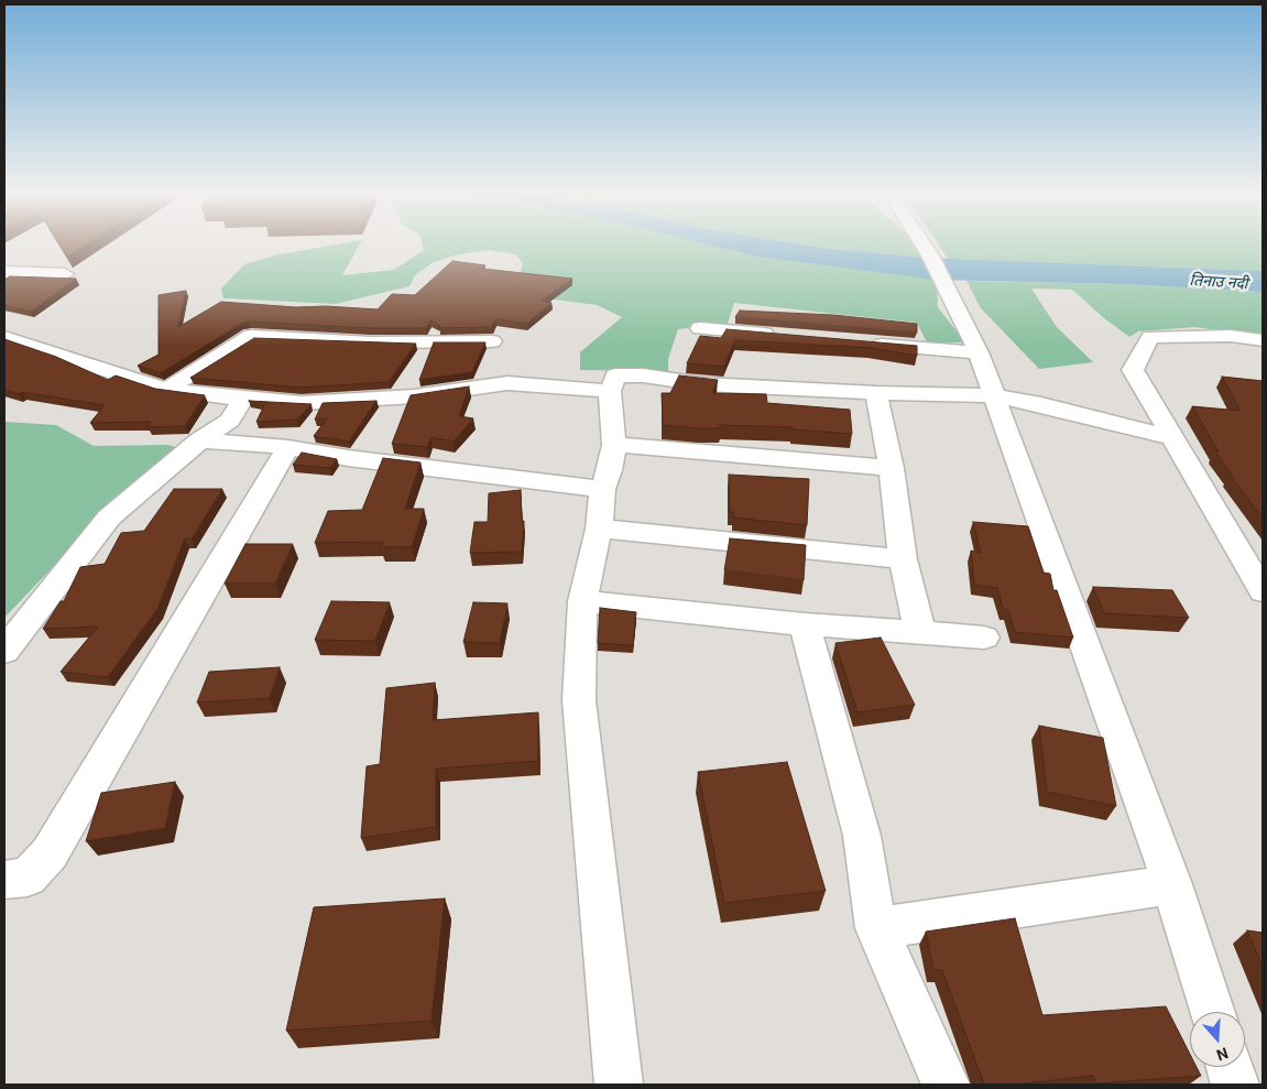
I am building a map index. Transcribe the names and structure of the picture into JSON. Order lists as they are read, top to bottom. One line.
{"water":["तिनाउ नदी"],"north":"bottom"}
